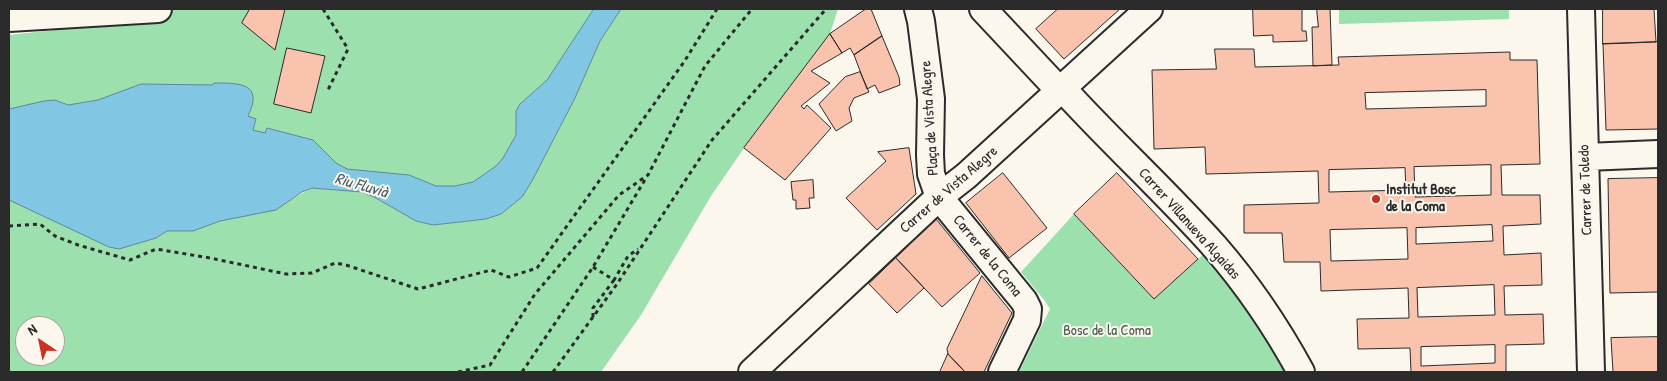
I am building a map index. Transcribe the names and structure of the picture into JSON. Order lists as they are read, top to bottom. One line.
{"streets":{"street":["Plaça de Vista Alegre","Carrer de Vista Alegre","Carrer de Toledo","Carrer Villanueva Algaidas","Carrer de la Coma"]},"crossings":[["Plaça de Vista Alegre","Carrer de Vista Alegre"],["Plaça de Vista Alegre","Carrer de la Coma"],["Carrer de Vista Alegre","Carrer Villanueva Algaidas"],["Carrer de Vista Alegre","Carrer de la Coma"]],"water":["Riu Fluvià"],"parks":["Bosc de la Coma"],"places":["Institut Bosc de la Coma"],"north":"top left"}
